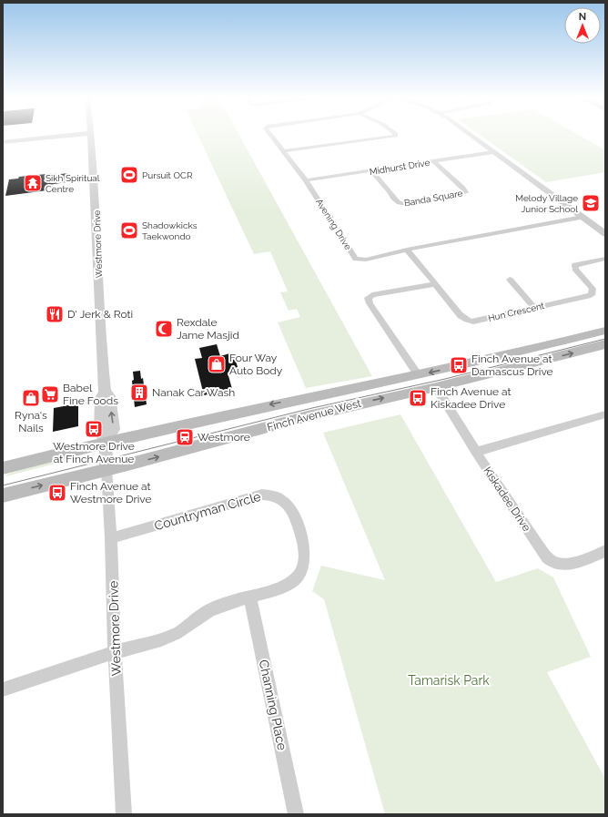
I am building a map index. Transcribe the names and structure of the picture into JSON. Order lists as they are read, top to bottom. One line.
{"streets":{"main road":["Finch Avenue West"],"street":["Midhurst Drive","Banda Square","Avening Drive","Westmore Drive","Hun Crescent","Kiskadee Drive","Countryman Circle","Channing Place"]},"crossings":[["Midhurst Drive","Banda Square"],["Midhurst Drive","Avening Drive"],["Avening Drive","Hun Crescent"],["Westmore Drive","Finch Avenue West"],["Westmore Drive","Countryman Circle"],["Finch Avenue West","Kiskadee Drive"],["Countryman Circle","Channing Place"]],"parks":["Tamarisk Park"],"places":{"sports":["Pursuit OCR","Shadowkicks Taekwondo"],"temple":["Sikh Spiritual Centre"],"school or university":["Melody Village Junior School"],"restaurant":["D' Jerk & Roti"],"mosque":["Rexdale Jame Masjid"],"shop":["Four Way Auto Body","Ryna's Nails"],"bus stop":["Finch Avenue at Damascus Drive","Finch Avenue at Kiskadee Drive","Westmore Drive at Finch Avenue","Finch Avenue at Westmore Drive"],"building":["Nanak Car Wash"],"supermarket":["Babel Fine Foods"],"station":["Westmore"]},"north":"top"}
